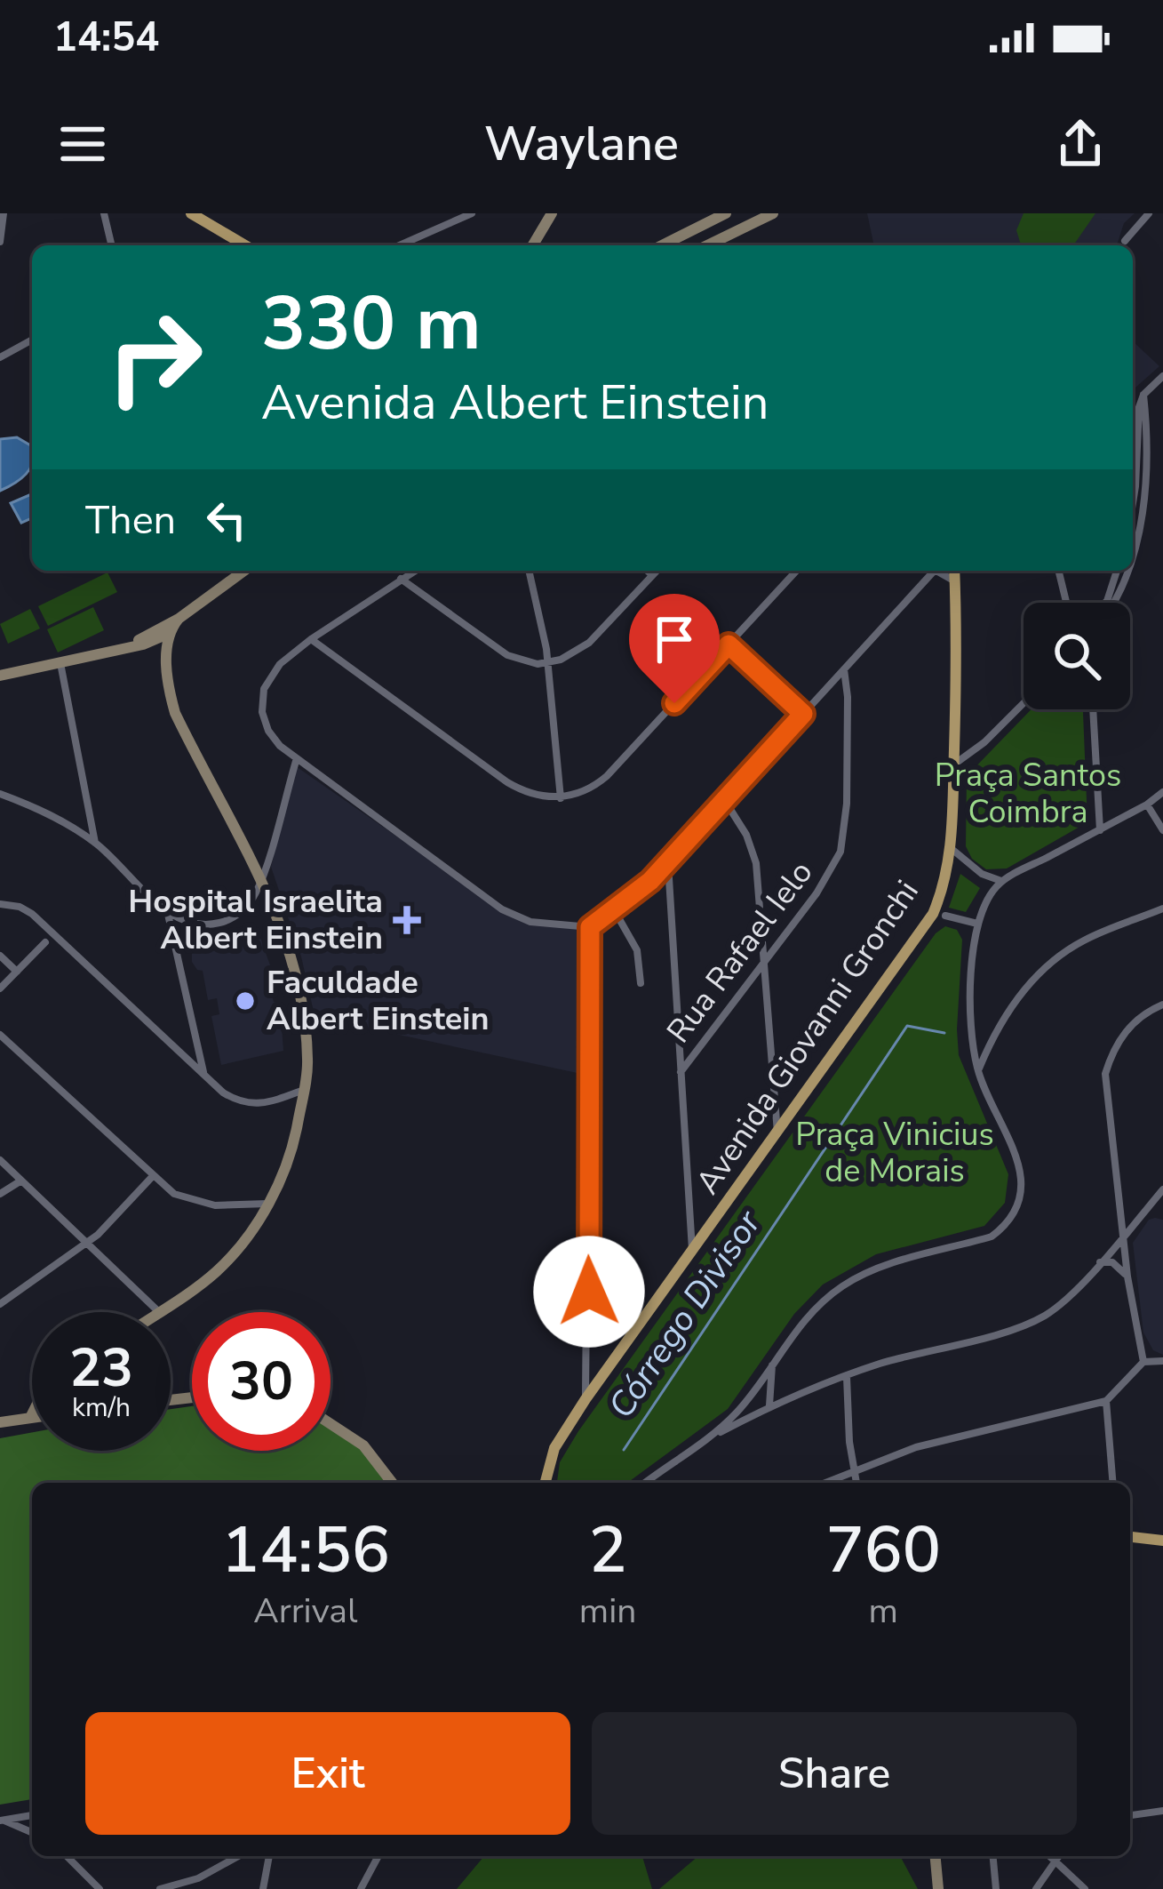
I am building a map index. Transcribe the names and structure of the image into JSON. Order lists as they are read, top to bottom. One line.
{"streets":{"main road":["Avenida Giovanni Gronchi"],"street":["Rua Rafael Ielo"]},"water":["Córrego Divisor"],"parks":["Praça Santos Coimbra","Praça Vinicius de Morais"],"places":{"health":["Hospital Israelita Albert Einstein"],"other":["Faculdade Albert Einstein"]},"page":{"status":"14:54","header":"Waylane","turn":["330 m","Avenida Albert Einstein"],"then":"Then","speed":"23 km/h","limit":"30","eta":["14:56","Arrival","2","min","760","m"],"buttons":["Exit","Share"]}}
